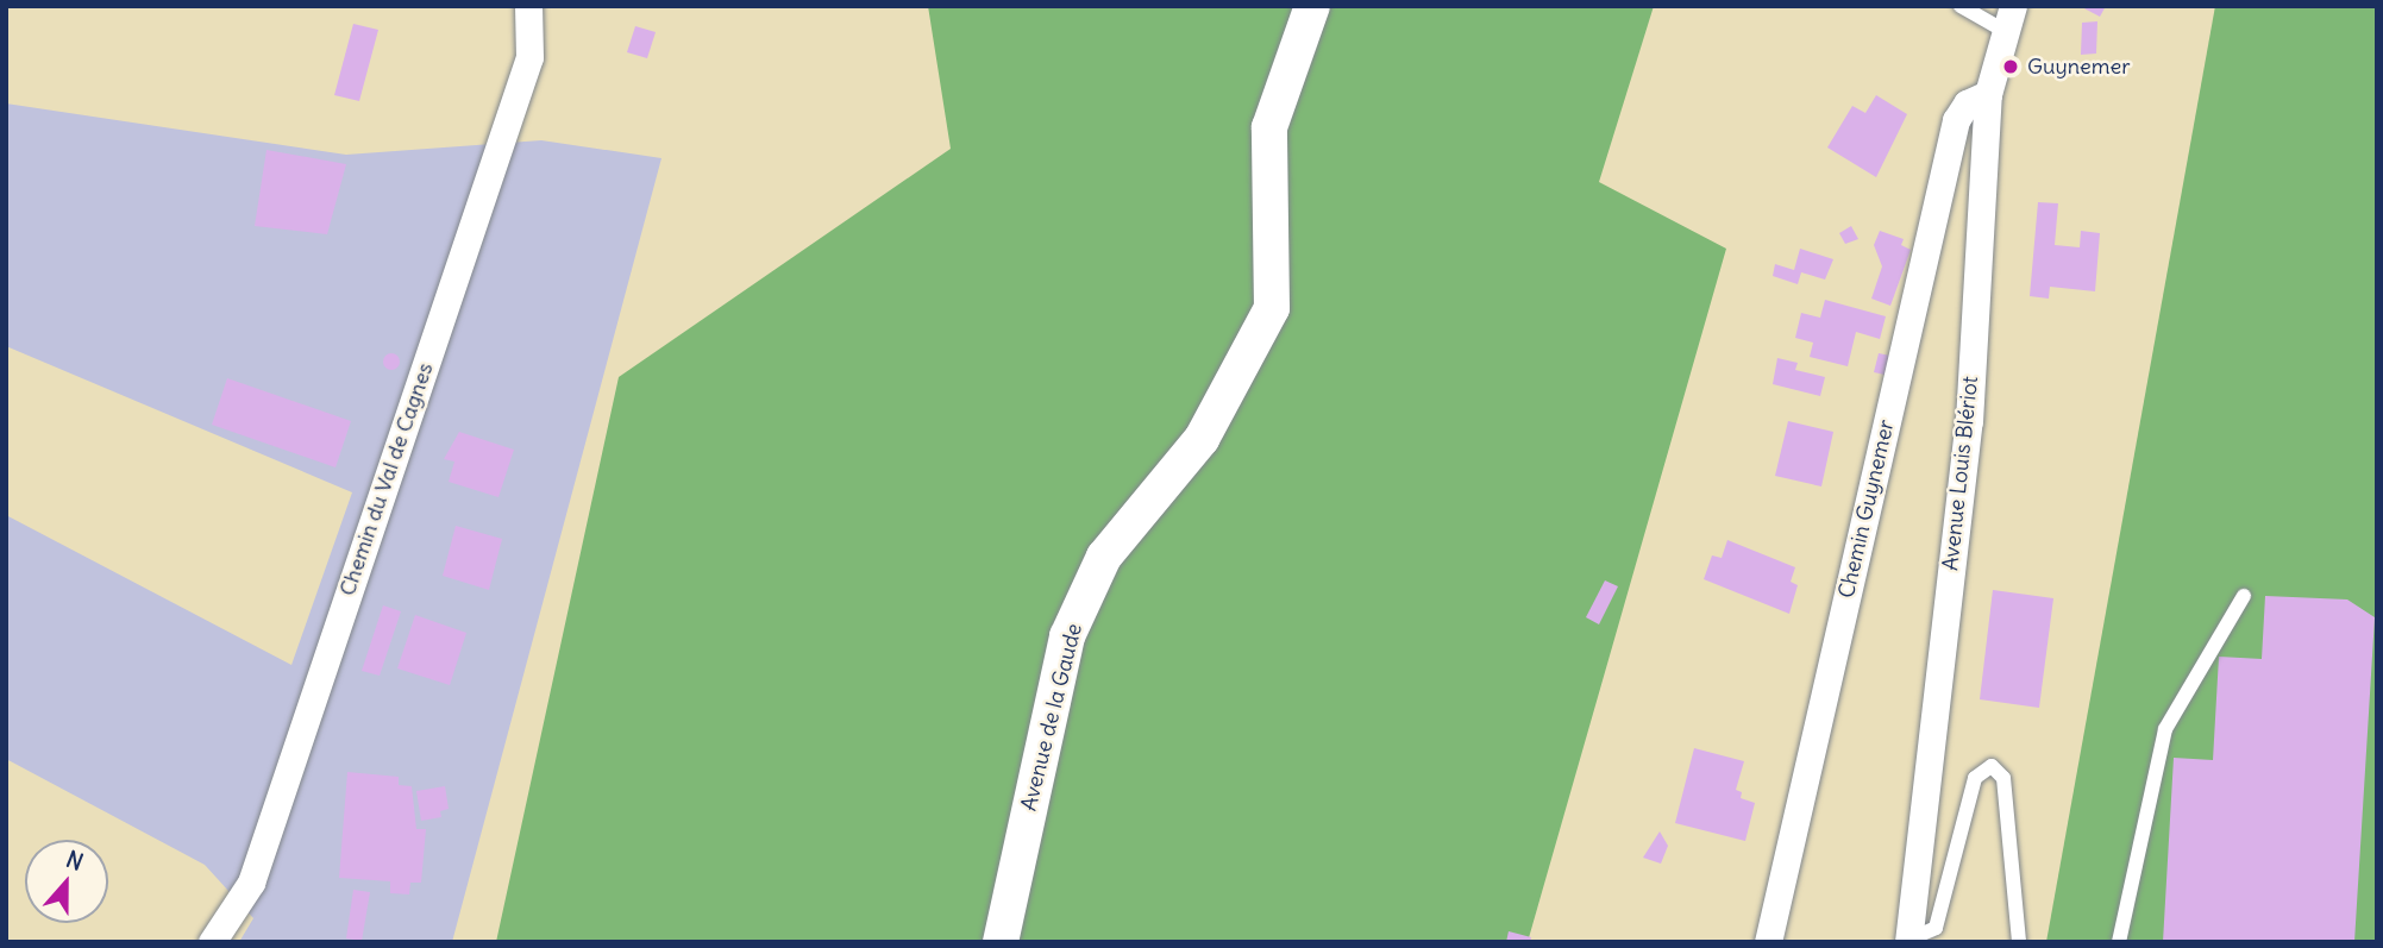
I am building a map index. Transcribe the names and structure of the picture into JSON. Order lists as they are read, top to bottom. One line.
{"streets":{"street":["Avenue Louis Blériot","Chemin du Val de Cagnes","Chemin Guynemer","Avenue de la Gaude"]},"crossings":[["Avenue Louis Blériot","Chemin Guynemer"]],"places":["Guynemer"],"north":"top"}
